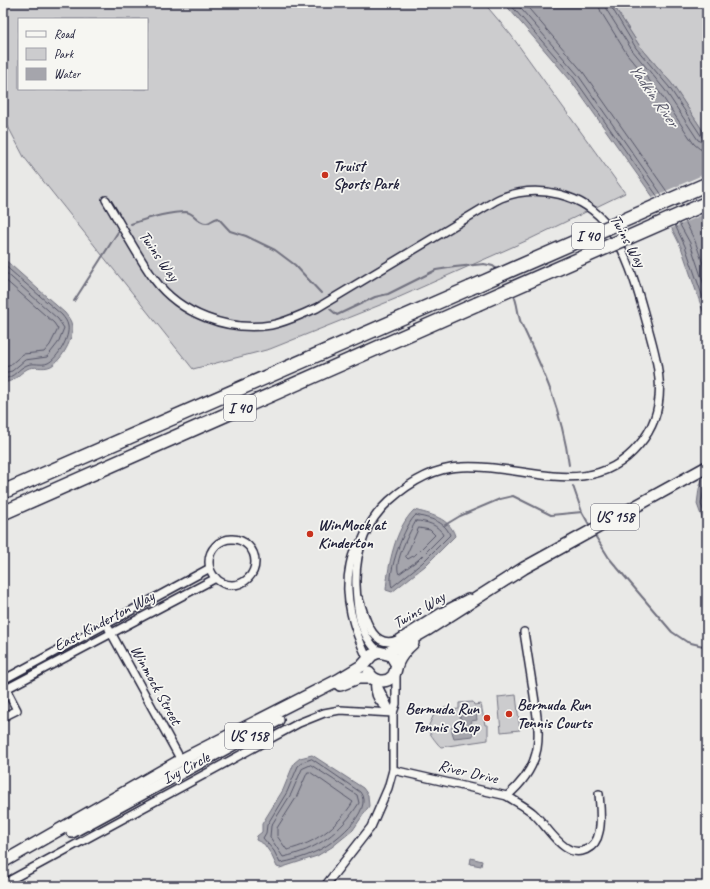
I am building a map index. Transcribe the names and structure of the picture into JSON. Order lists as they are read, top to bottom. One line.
{"streets":{"highway":["I 40"],"main road":["US 158"],"street":["Twins Way","East Kinderton Way","Winmock Street","Ivy Circle","River Drive"]},"crossings":[["Twins Way","US 158"],["US 158","Winmock Street"],["East Kinderton Way","Winmock Street"]],"water":["Yadkin River"],"places":["Truist Sports Park","WinMock at Kinderton","Bermuda Run Tennis Courts","Bermuda Run Tennis Shop"],"legend":["Road","Park","Water"]}
